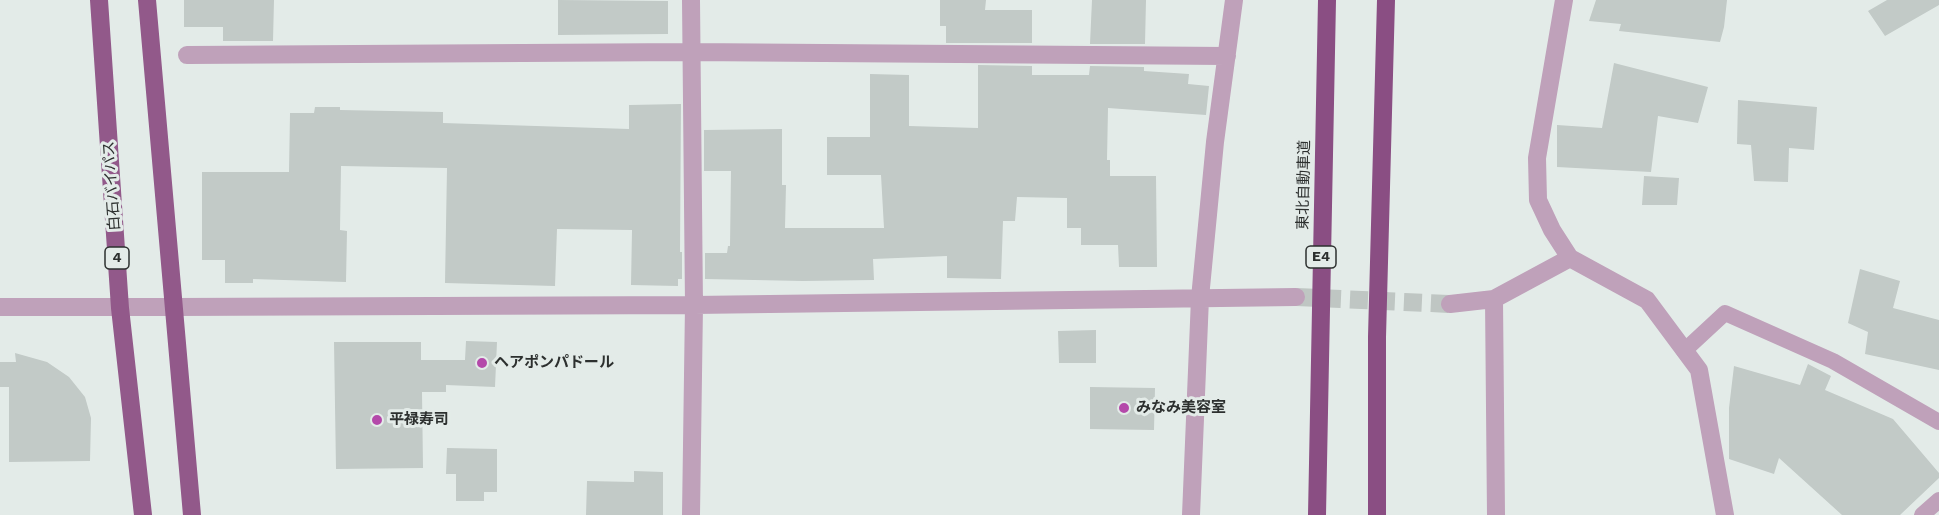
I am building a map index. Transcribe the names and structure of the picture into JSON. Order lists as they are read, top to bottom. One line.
{"streets":{"highway":["東北自動車道","白石バイパス","E4","4"]},"places":["ヘアポンパドール","みなみ美容室","平禄寿司"]}
